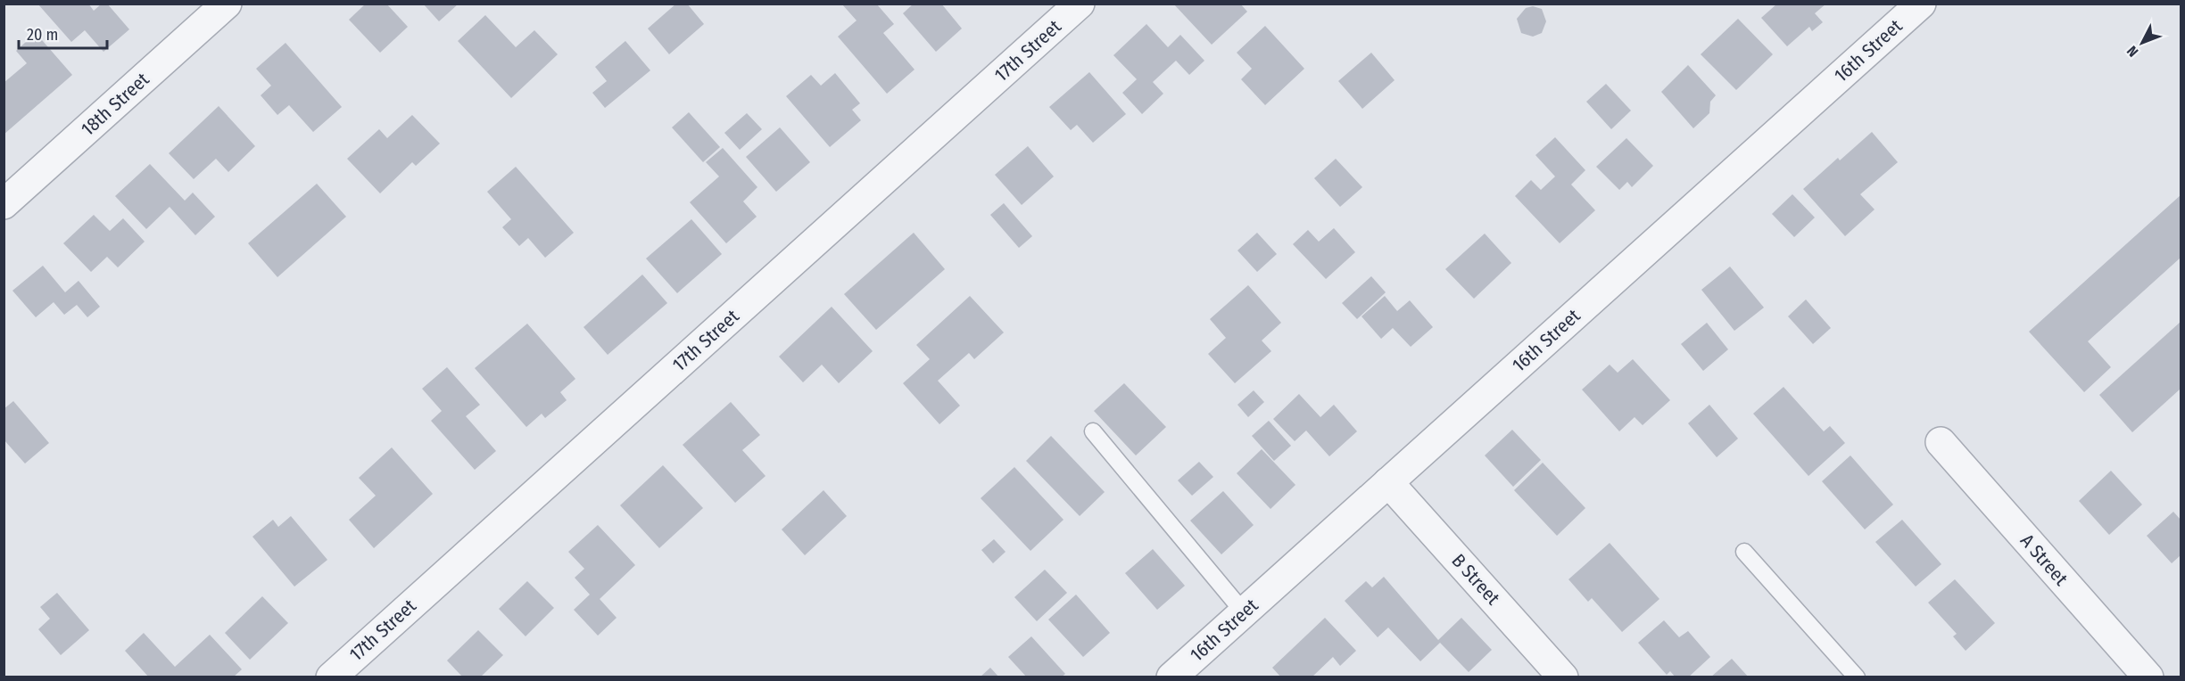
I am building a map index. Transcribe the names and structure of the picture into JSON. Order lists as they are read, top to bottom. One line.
{"streets":{"street":["17th Street","16th Street","18th Street","A Street","B Street"]},"crossings":[["16th Street","B Street"]],"scale_bar":"20 m","north":"bottom left"}
